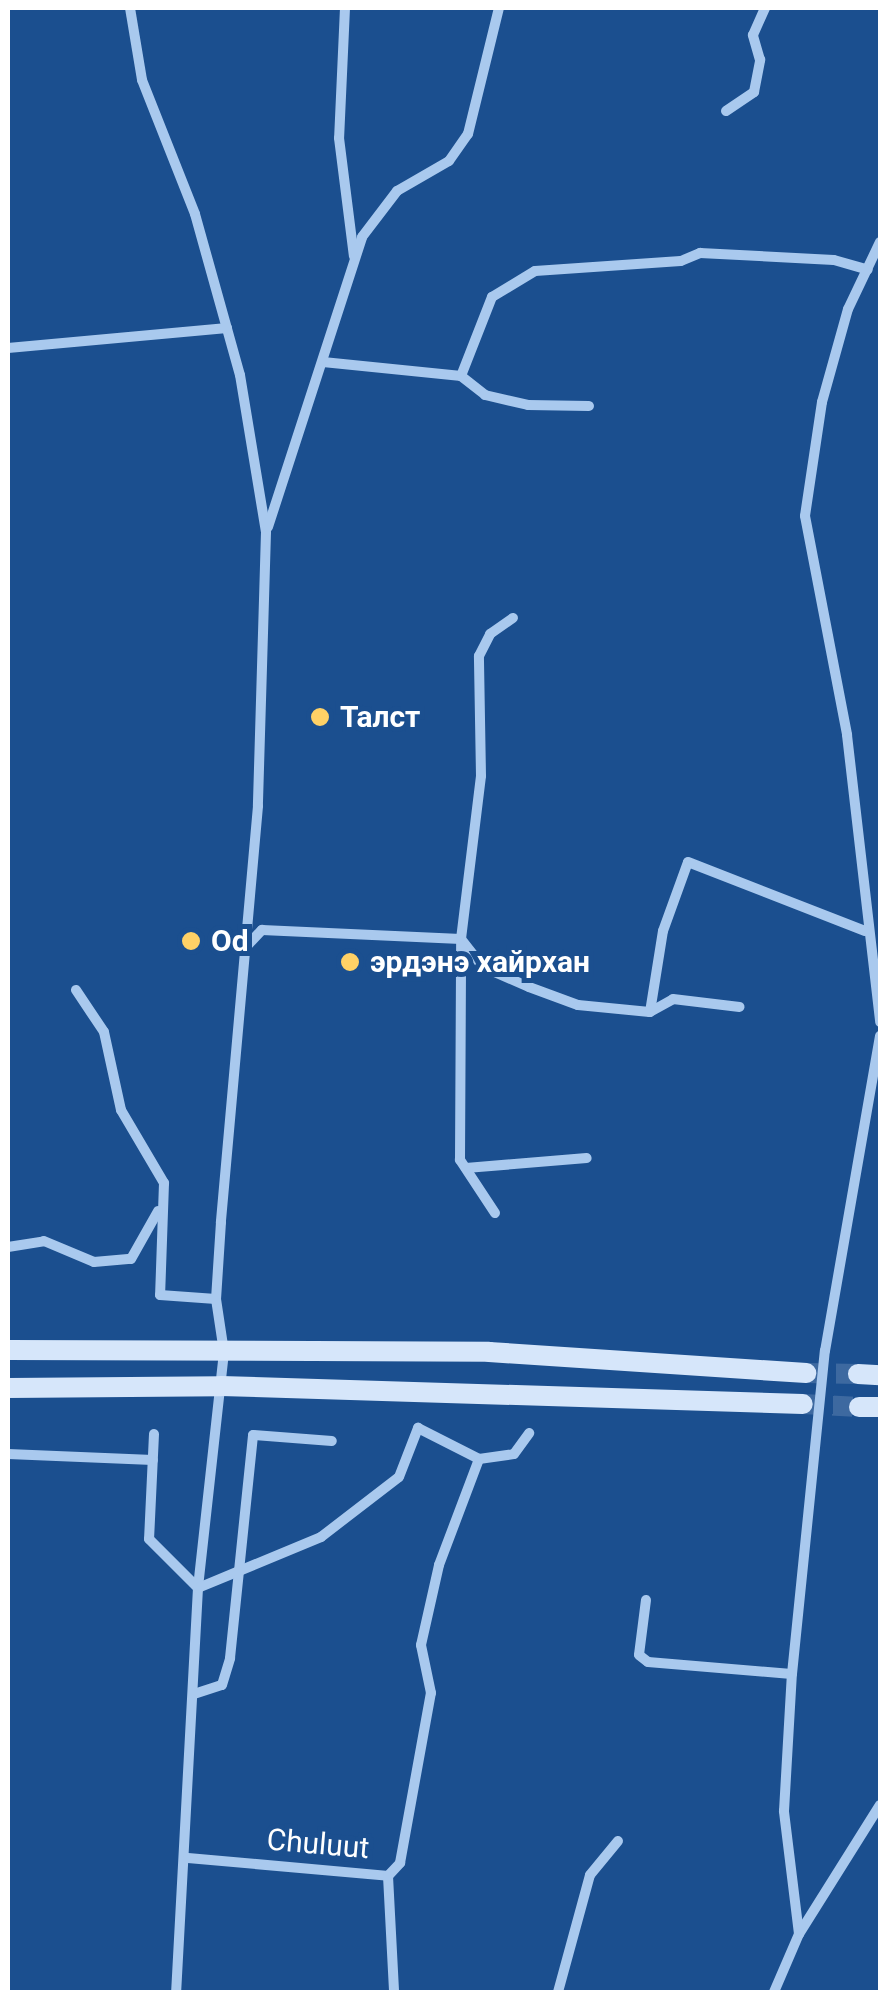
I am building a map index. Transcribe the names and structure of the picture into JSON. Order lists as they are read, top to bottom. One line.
{"streets":{"street":["Chuluut"]},"places":["Талст","Od","эрдэнэ хайрхан"]}
